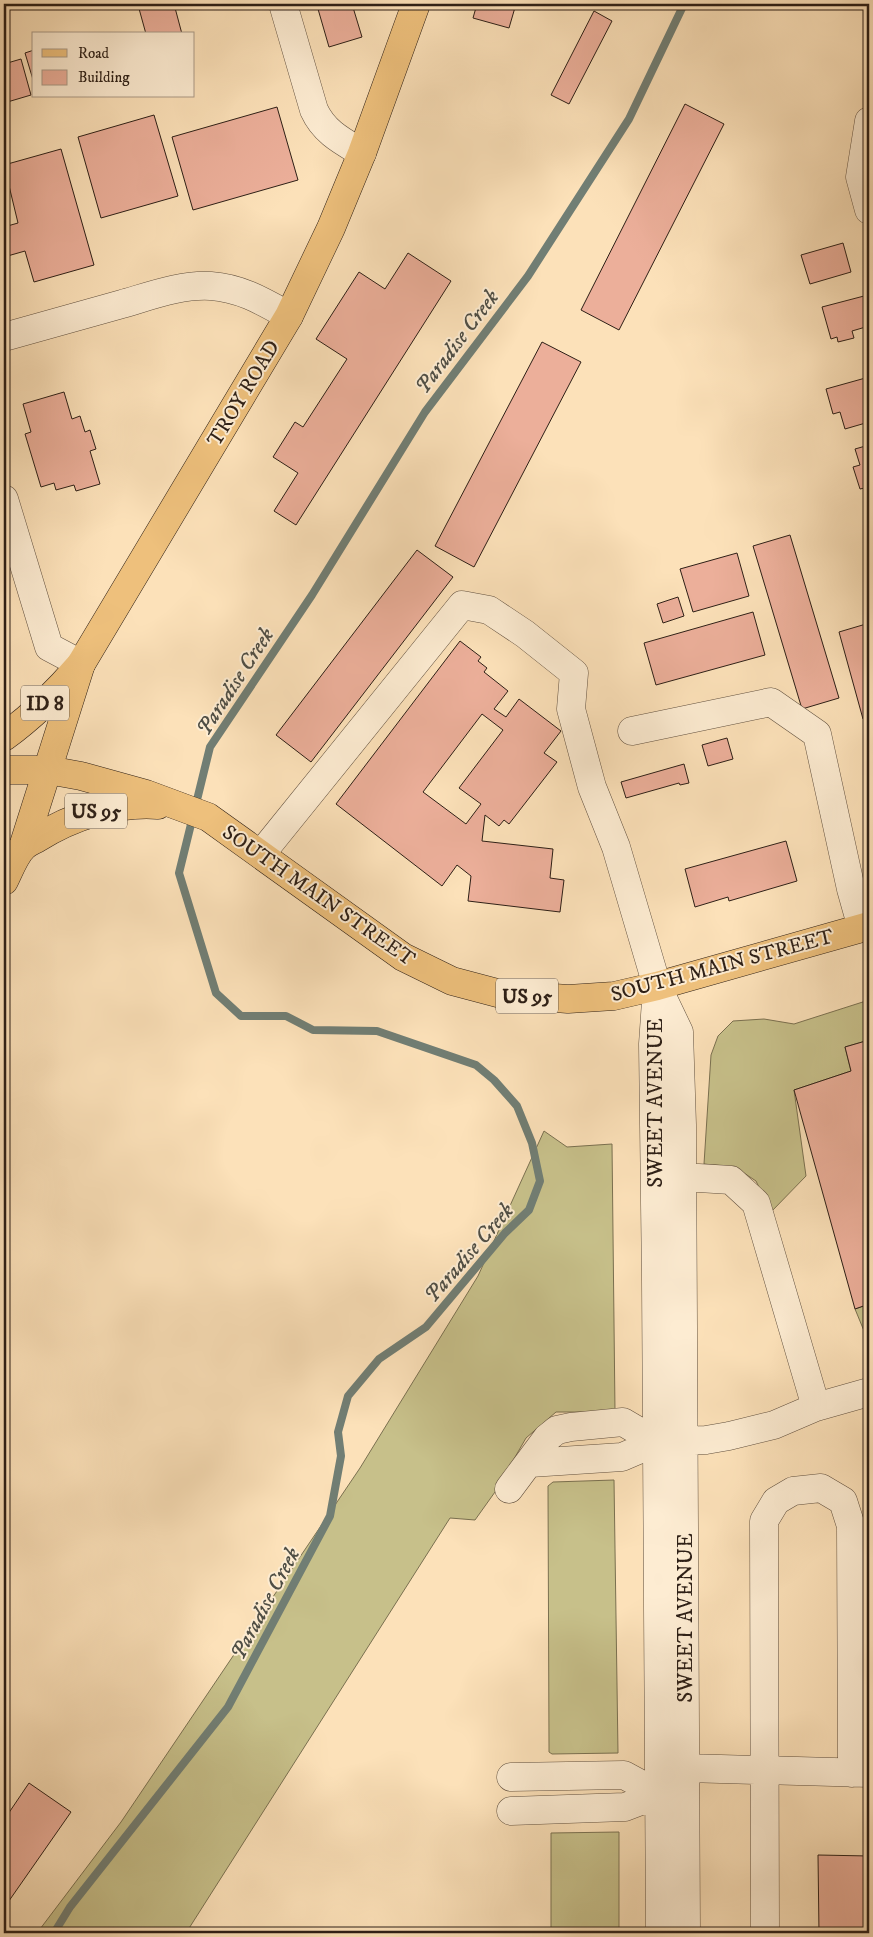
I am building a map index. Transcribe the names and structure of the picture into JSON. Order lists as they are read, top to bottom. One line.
{"streets":{"main road":["TROY ROAD","ID 8","US 95","SOUTH MAIN STREET"],"street":["SWEET AVENUE"]},"crossings":[["TROY ROAD","ID 8"],["TROY ROAD","US 95"],["TROY ROAD","SOUTH MAIN STREET"],["ID 8","US 95"],["ID 8","SOUTH MAIN STREET"],["US 95","SOUTH MAIN STREET"],["SOUTH MAIN STREET","SWEET AVENUE"]],"water":["Paradise Creek"],"legend":["Road","Building"]}
